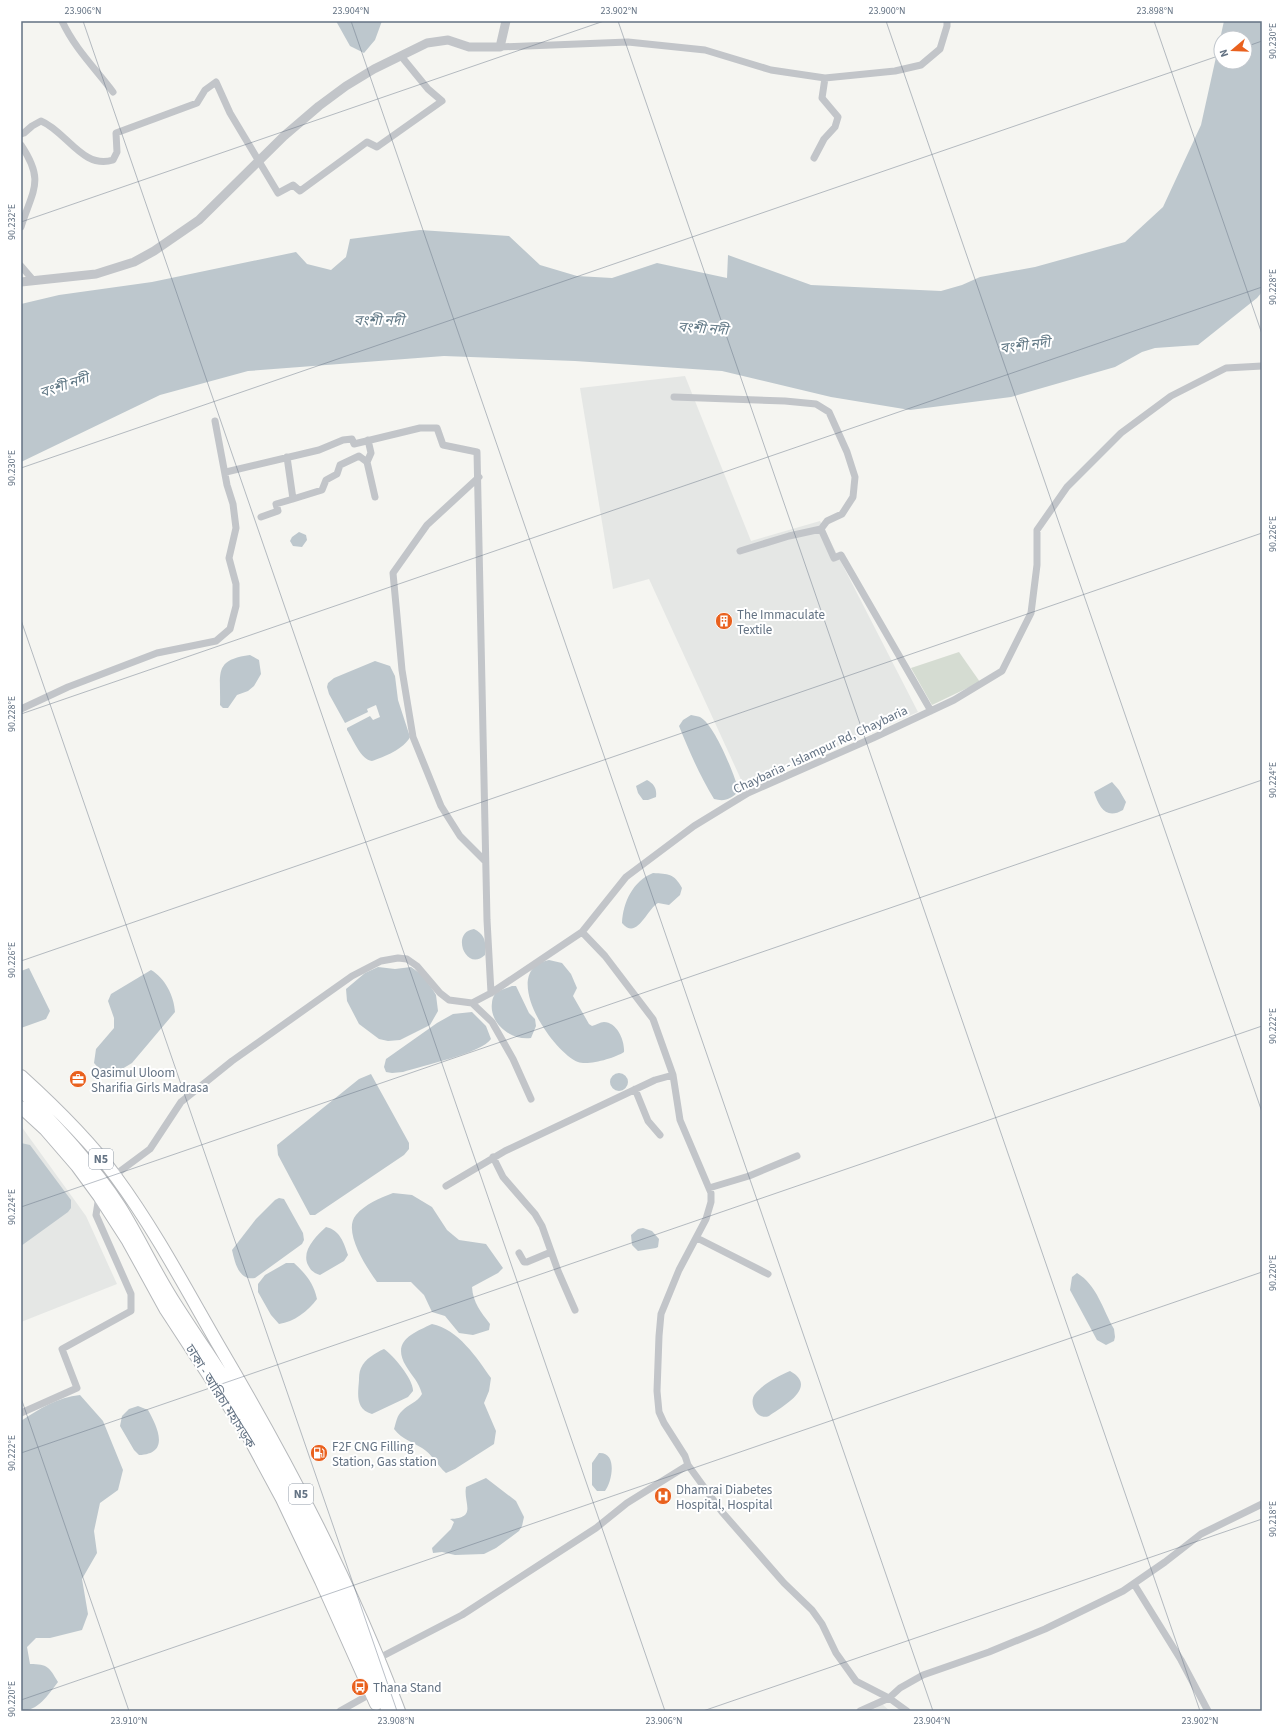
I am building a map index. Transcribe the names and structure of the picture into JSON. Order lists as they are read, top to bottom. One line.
{"streets":{"highway":["N5","ঢাকা - আরিচা মহাসড়ক"],"street":["Chaybaria - Islampur Rd, Chaybaria"]},"crossings":[["N5","ঢাকা - আরিচা মহাসড়ক"]],"water":["বংশী নদী"],"places":{"building":["The Immaculate Textile"],"office":["Qasimul Uloom Sharifia Girls Madrasa"],"fuel station":["F2F CNG Filling Station, Gas station"],"hospital":["Dhamrai Diabetes Hospital, Hospital"],"bus stop":["Thana Stand"]},"north":"left","coordinates":["23.906°N","23.904°N","23.902°N","23.900°N","23.898°N","90.230°E","90.232°E","90.228°E","90.226°E","90.224°E","90.222°E","90.220°E","90.218°E","23.910°N","23.908°N"]}
